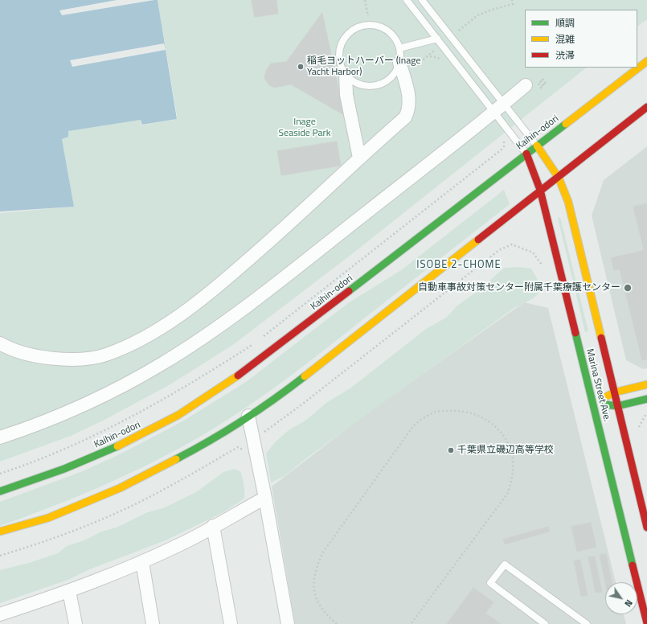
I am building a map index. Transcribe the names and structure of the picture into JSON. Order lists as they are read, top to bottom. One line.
{"streets":{"street":["Kaihin-odori","Marina Street Ave."]},"crossings":[["Kaihin-odori","Marina Street Ave."]],"districts":["ISOBE 2-CHOME"],"parks":["Inage Seaside Park"],"places":["稲毛ヨットハーバー (Inage Yacht Harbor)","自動車事故対策センター附属千葉療護センター","千葉県立磯辺高等学校"],"legend":["順調","混雑","渋滞"],"north":"bottom right"}
